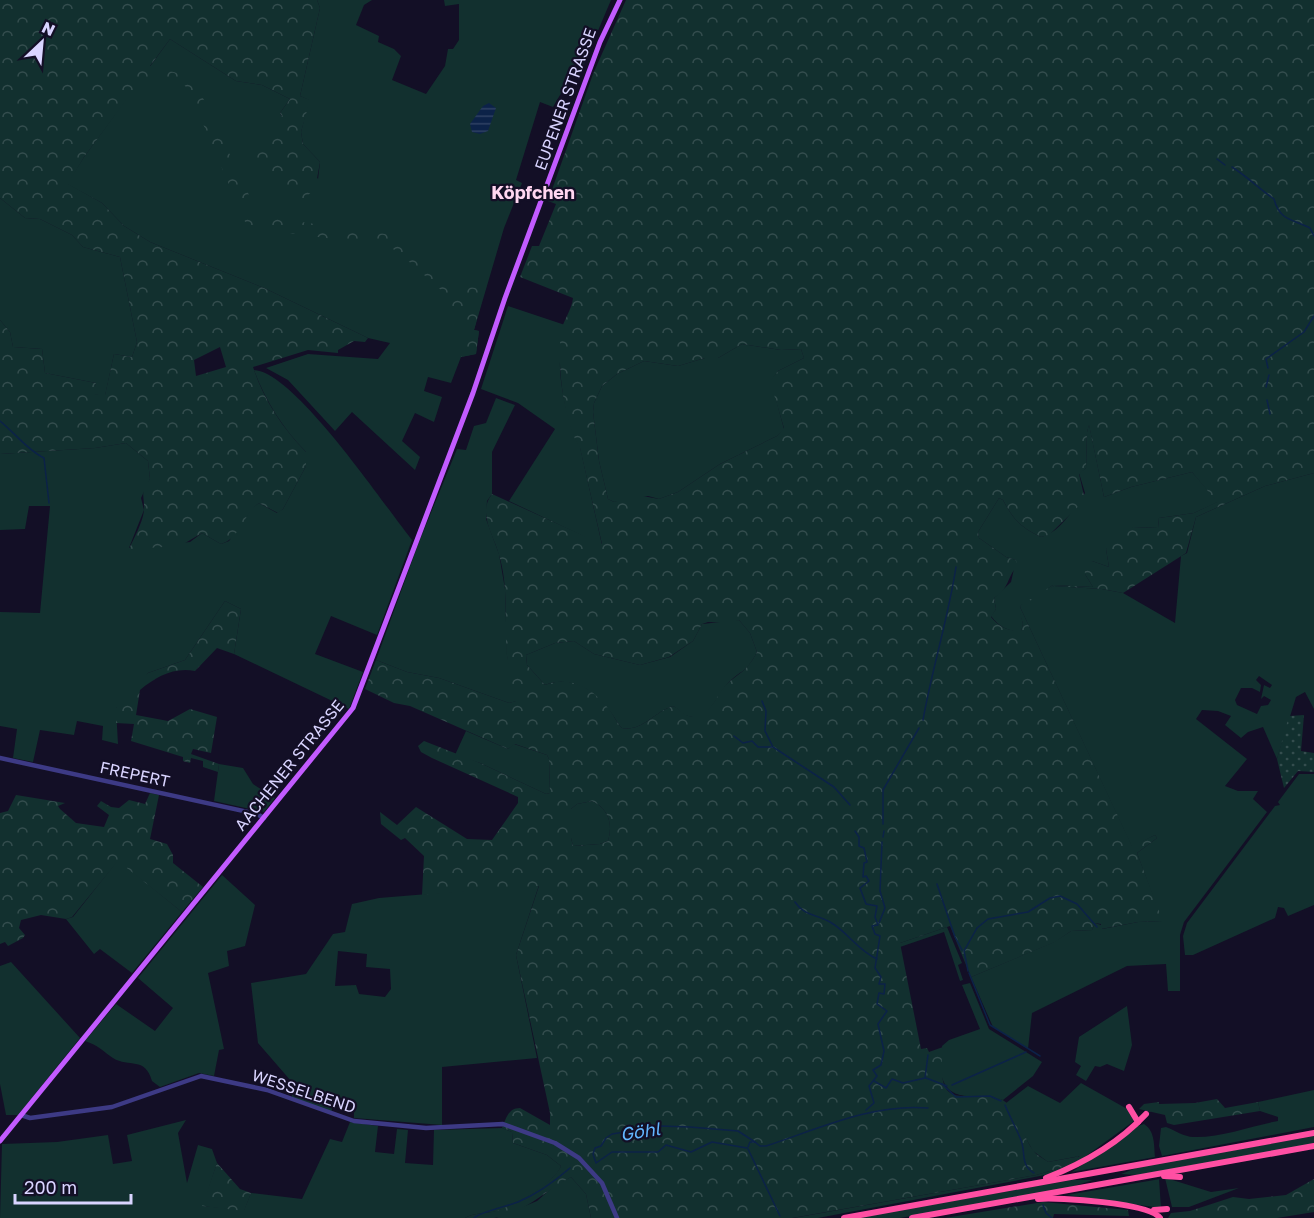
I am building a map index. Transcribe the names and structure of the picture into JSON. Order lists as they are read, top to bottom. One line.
{"streets":{"main road":["EUPENER STRASSE","AACHENER STRASSE"],"street":["FREPERT","WESSELBEND"]},"crossings":[["EUPENER STRASSE","AACHENER STRASSE"],["AACHENER STRASSE","FREPERT"],["AACHENER STRASSE","WESSELBEND"]],"districts":["Köpfchen"],"water":["Göhl"],"scale_bar":"200 m","north":"top right"}
